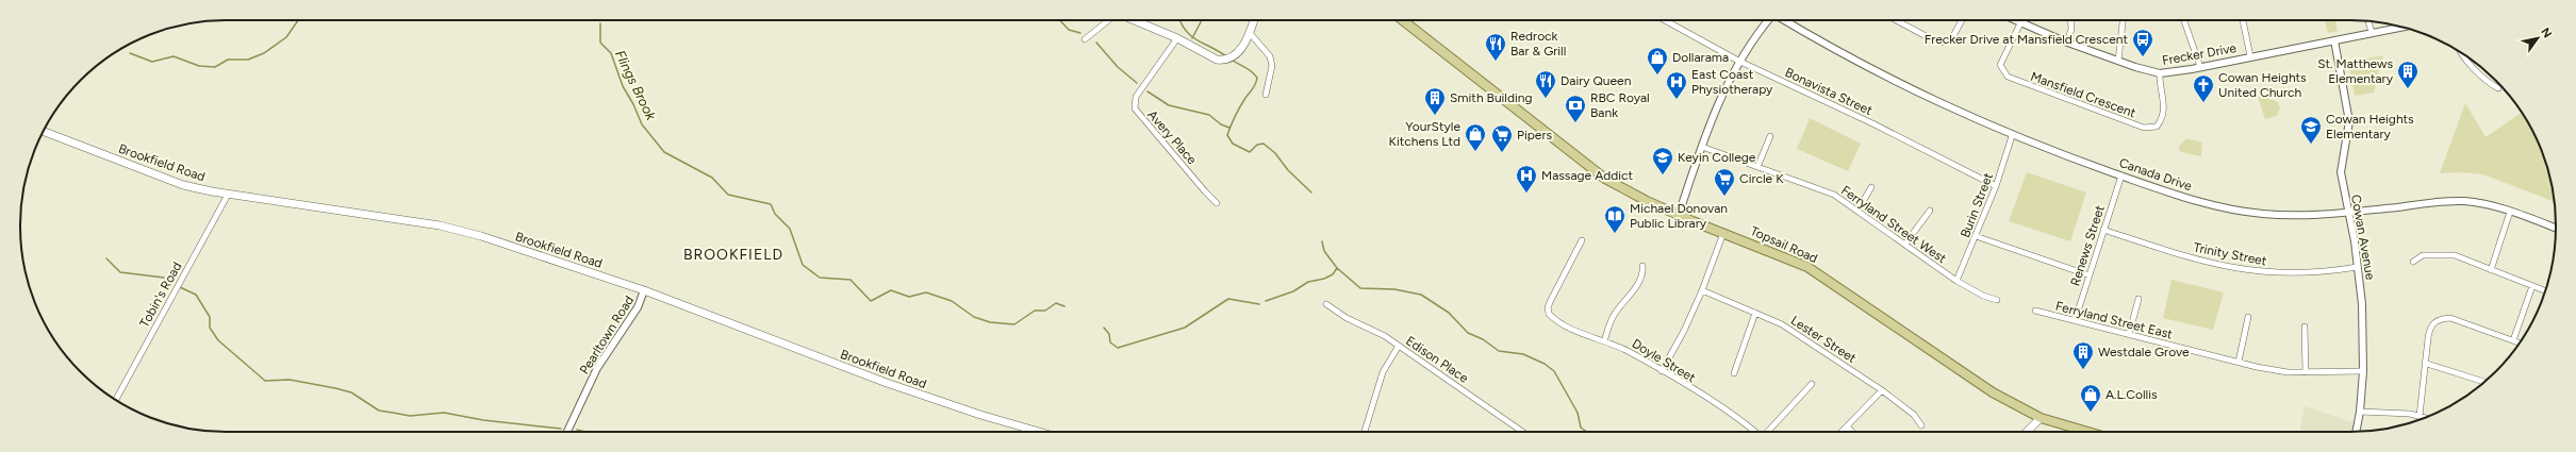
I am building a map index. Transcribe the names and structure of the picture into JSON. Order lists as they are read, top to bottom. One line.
{"streets":{"main road":["Brookfield Road","Topsail Road"],"street":["Frecker Drive","Bonavista Street","Mansfield Crescent","Avery Place","Canada Drive","Burin Street","Ferryland Street West","Cowan Avenue","Renews Street","Trinity Street","Tobin's Road","Ferryland Street East","Pearltown Road","Lester Street","Edison Place","Doyle Street"]},"crossings":[["Frecker Drive","Mansfield Crescent"],["Frecker Drive","Cowan Avenue"],["Bonavista Street","Burin Street"],["Brookfield Road","Tobin's Road"],["Brookfield Road","Pearltown Road"],["Canada Drive","Burin Street"],["Canada Drive","Cowan Avenue"],["Canada Drive","Renews Street"],["Burin Street","Ferryland Street West"],["Cowan Avenue","Trinity Street"],["Cowan Avenue","Ferryland Street East"],["Renews Street","Trinity Street"],["Renews Street","Ferryland Street East"]],"districts":["BROOKFIELD"],"water":["Flings Brook"],"places":{"bus stop":["Frecker Drive at Mansfield Crescent"],"restaurant":["Redrock Bar & Grill","Dairy Queen"],"shop":["Dollarama","YourStyle Kitchens Ltd","A.L.Collis"],"building":["St. Matthews Elementary","Smith Building","Westdale Grove"],"hospital":["East Coast Physiotherapy","Massage Addict"],"church":["Cowan Heights United Church"],"bank":["RBC Royal Bank"],"school or university":["Cowan Heights Elementary","Keyin College"],"supermarket":["Pipers","Circle K"],"library":["Michael Donovan Public Library"]},"north":"top right"}
